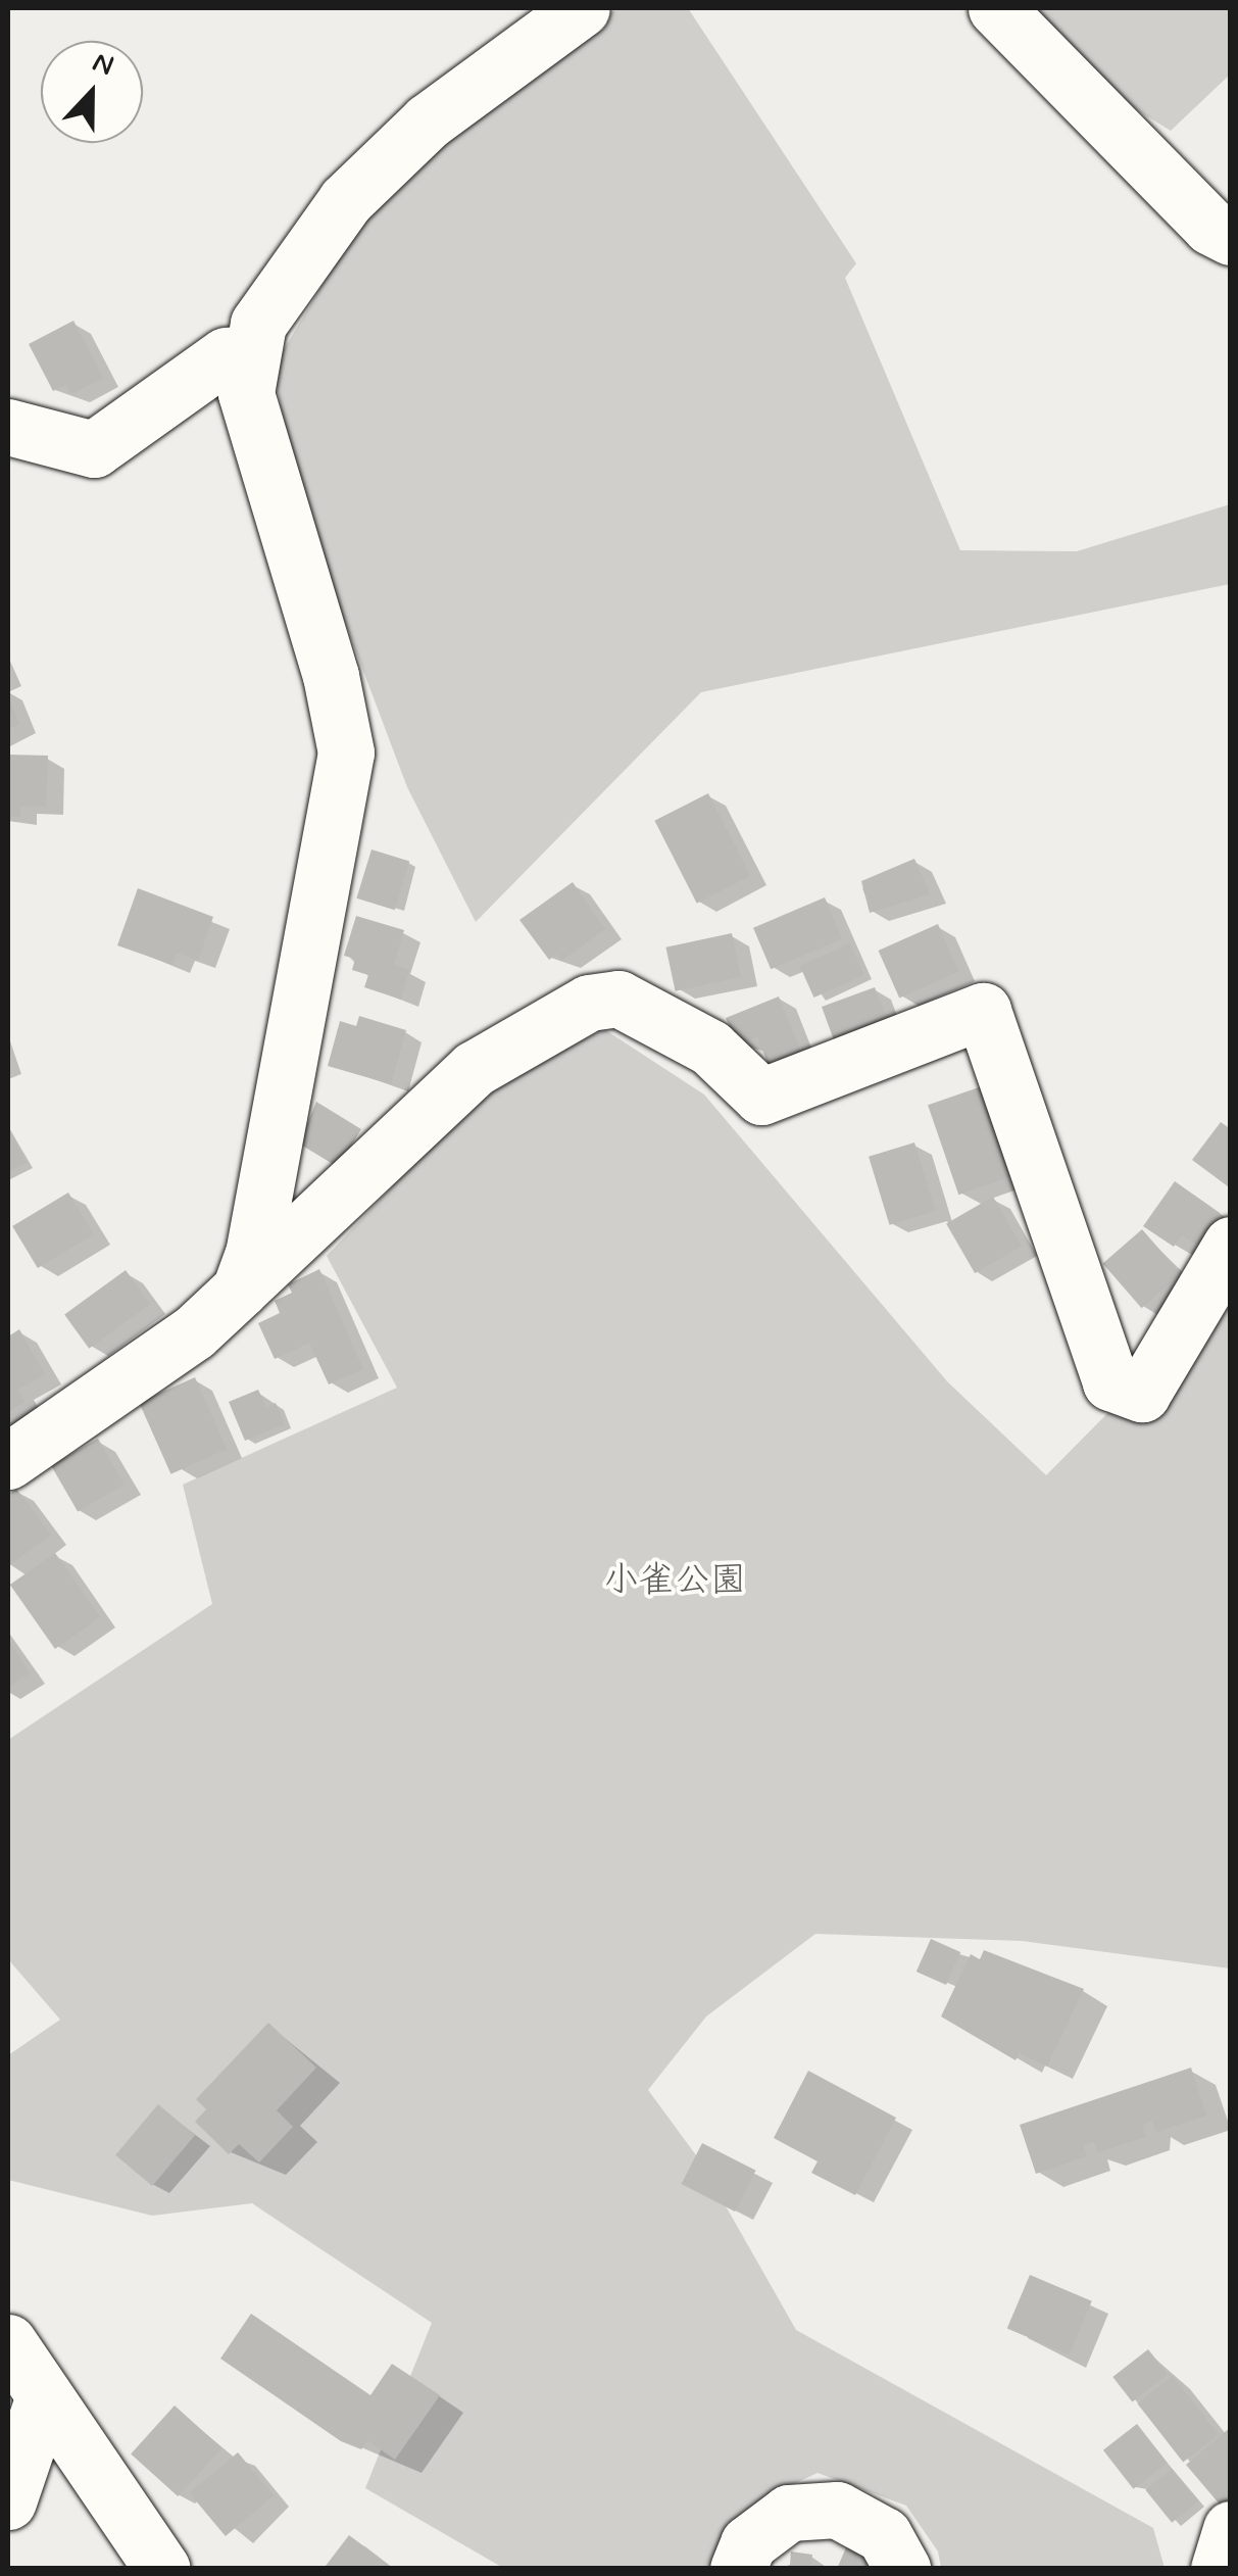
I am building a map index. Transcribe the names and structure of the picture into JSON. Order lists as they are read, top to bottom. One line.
{"parks":["小雀公園"],"north":"top"}
